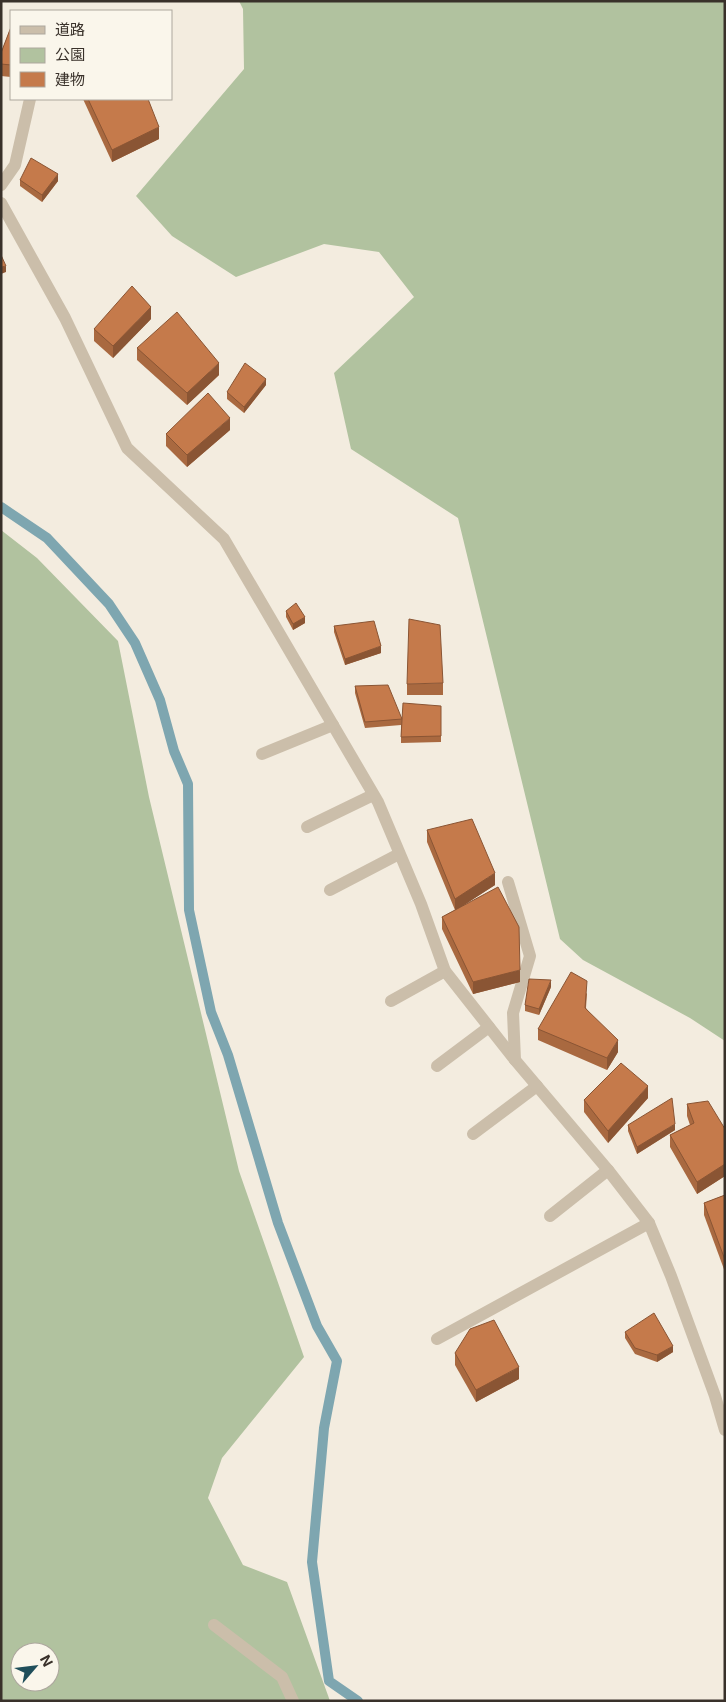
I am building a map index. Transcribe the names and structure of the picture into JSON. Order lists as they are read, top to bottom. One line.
{"legend":["道路","公園","建物"],"north":"top right"}
